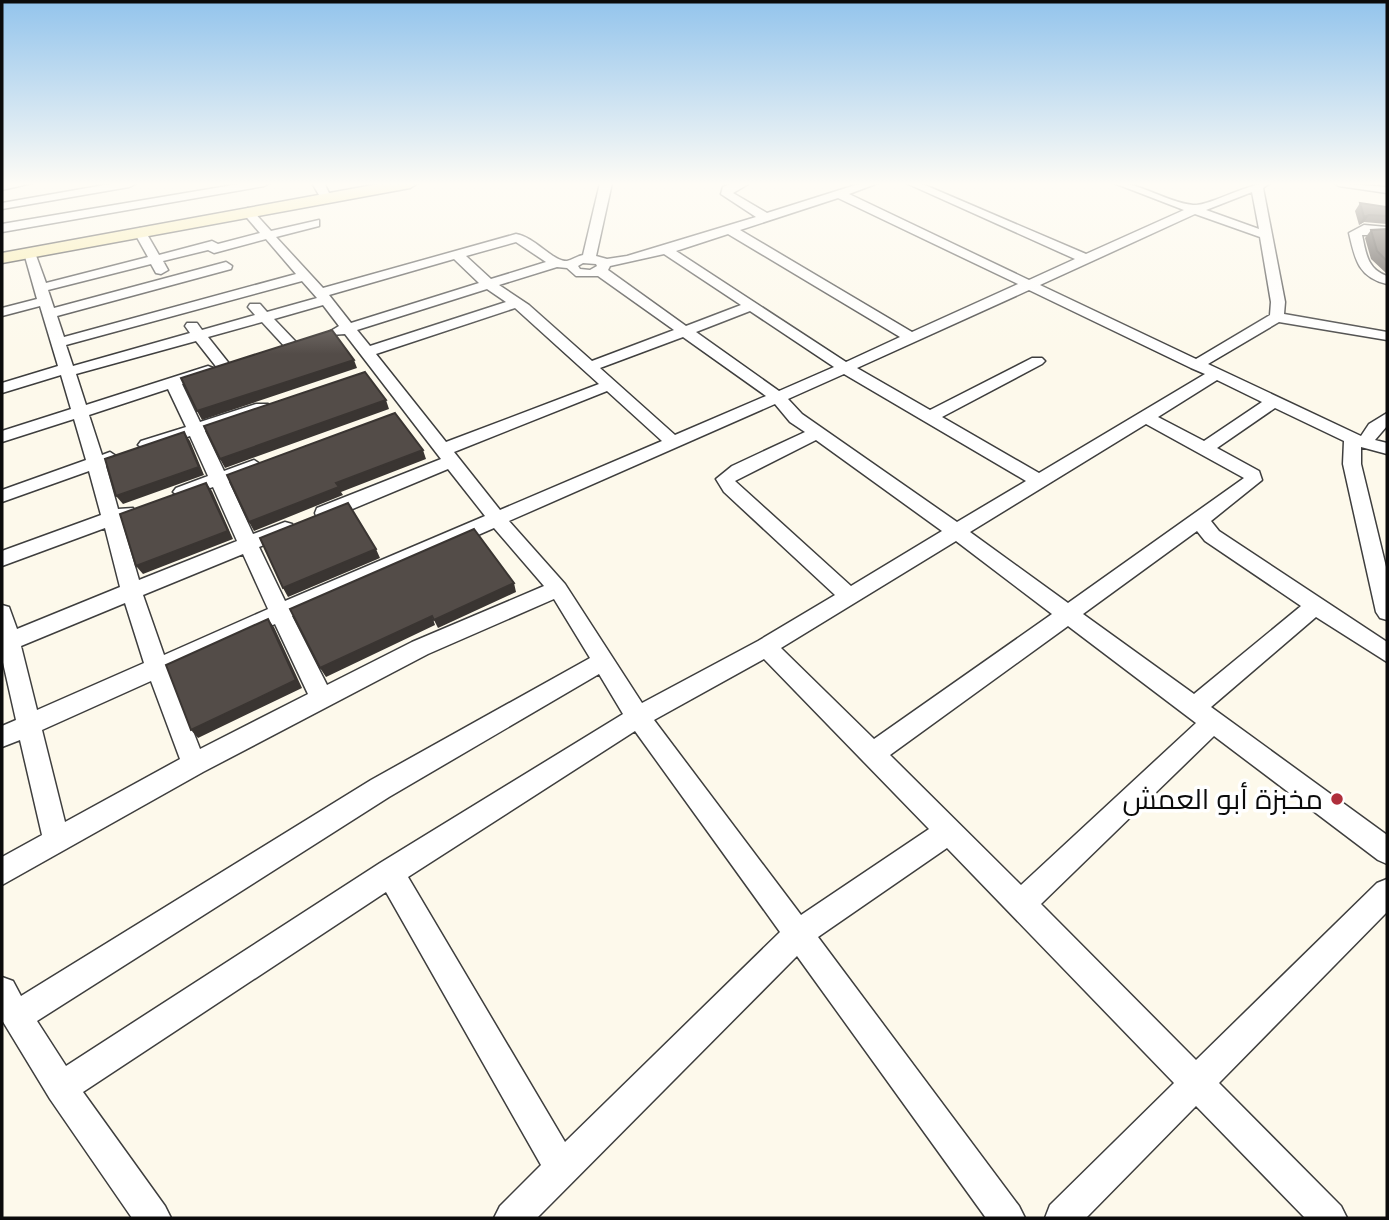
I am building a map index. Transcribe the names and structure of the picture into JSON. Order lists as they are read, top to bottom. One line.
{"places":["مخبزة أبو العمش"]}
